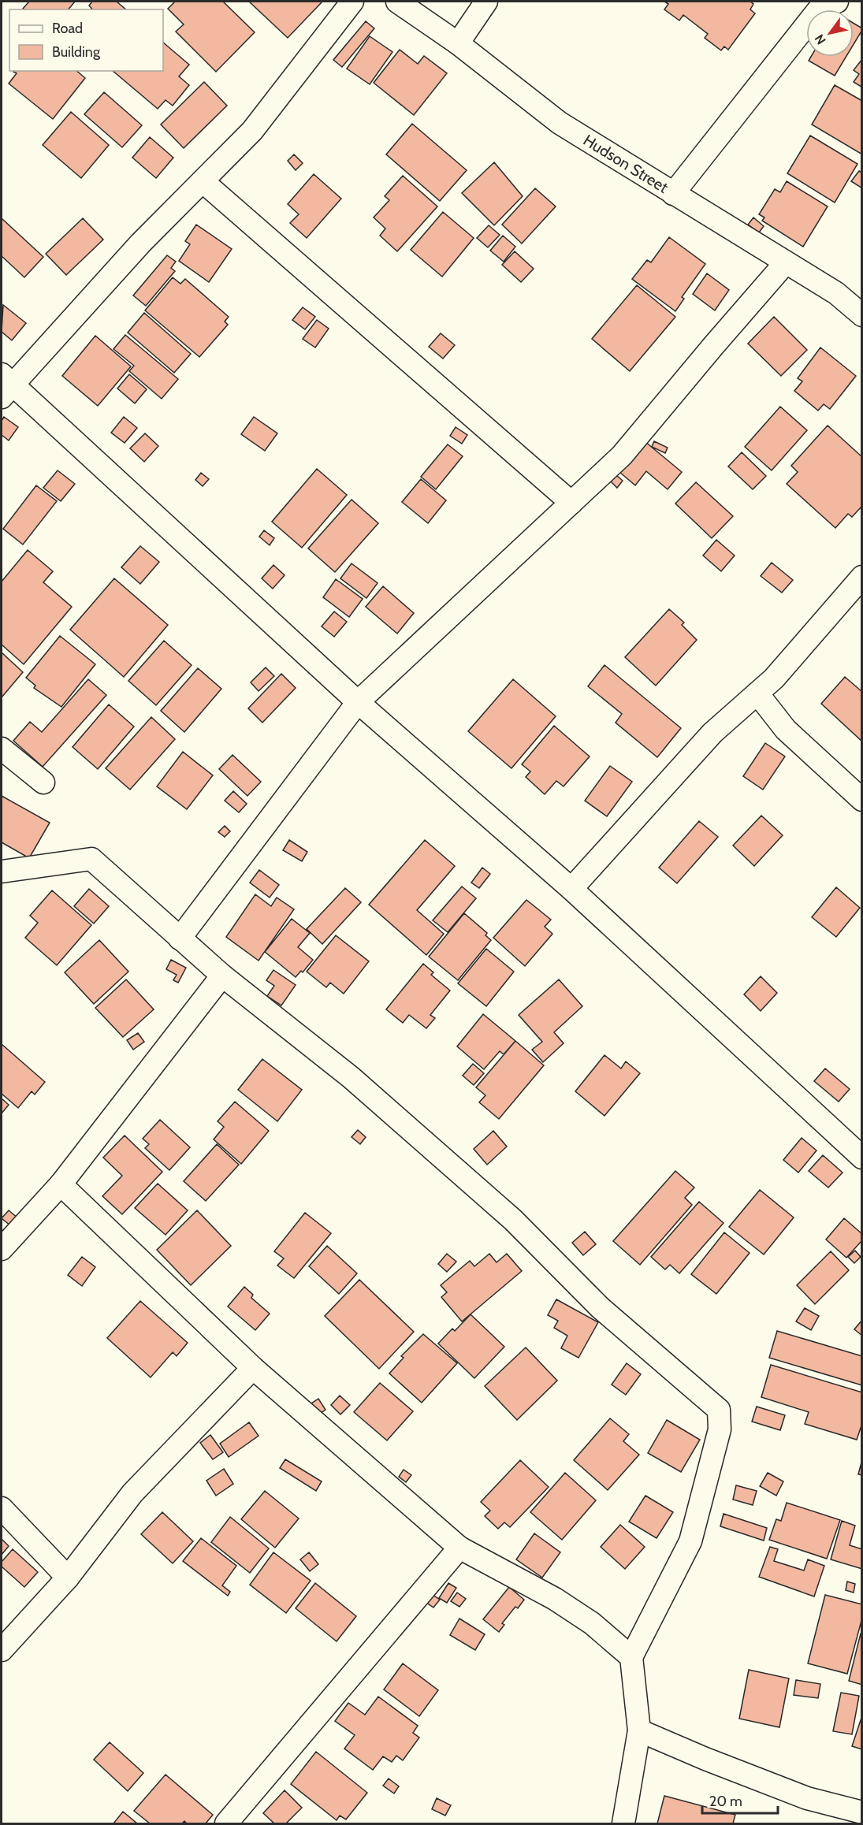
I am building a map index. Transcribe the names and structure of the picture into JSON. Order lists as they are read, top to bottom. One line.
{"streets":{"street":["Hudson Street"]},"legend":["Road","Building"],"scale_bar":"20 m","north":"bottom left"}
